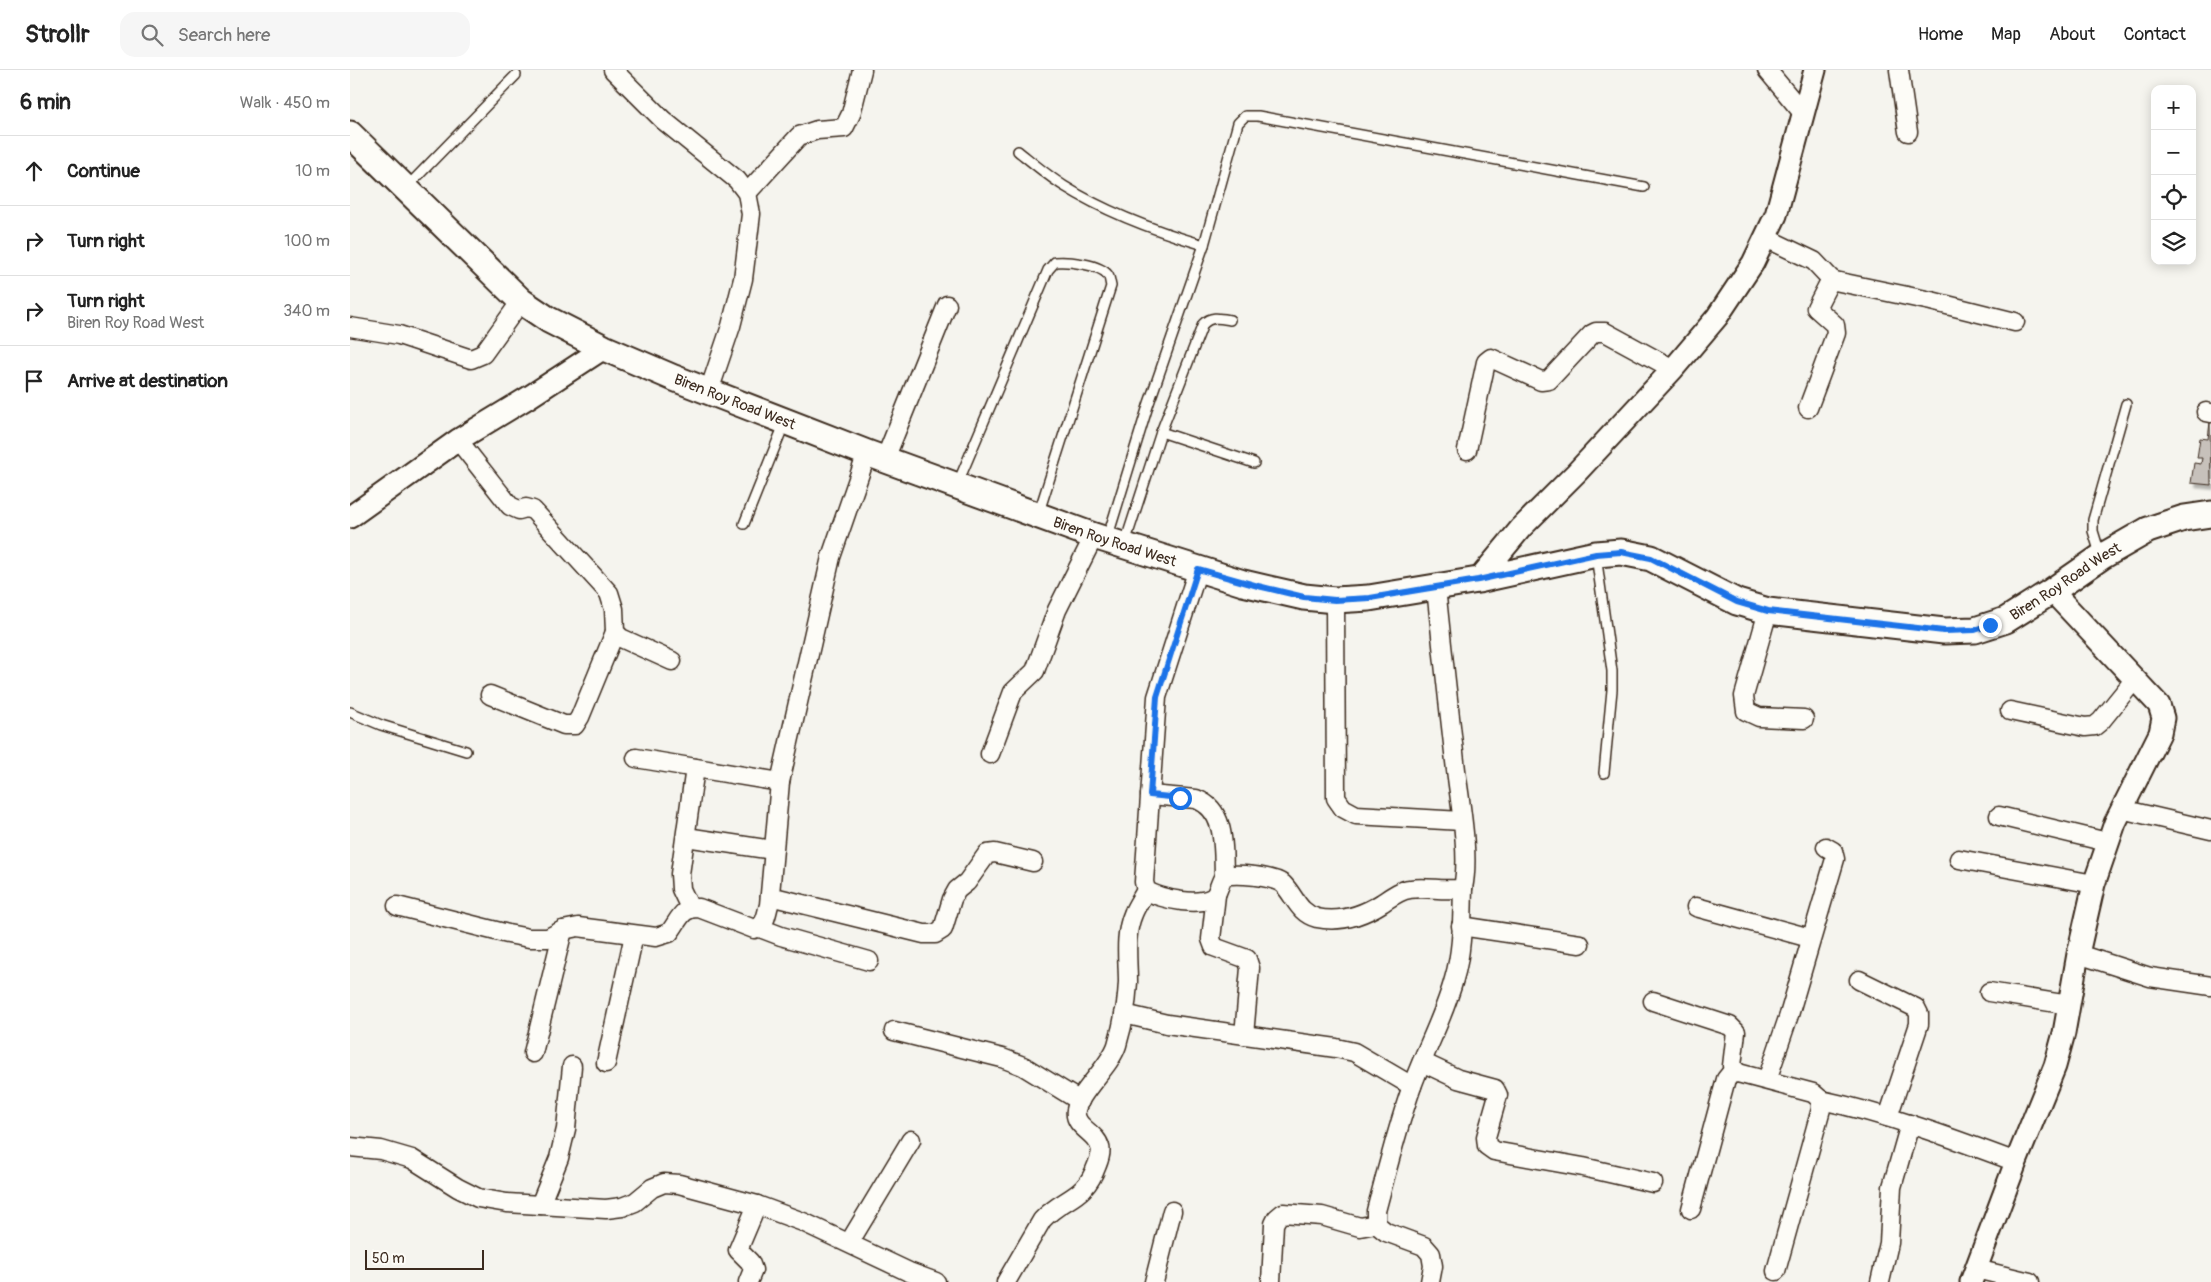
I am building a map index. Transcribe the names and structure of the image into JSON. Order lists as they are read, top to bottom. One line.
{"streets":{"main road":["Biren Roy Road West"]},"scale_bar":"50 m","page":{"header":"Strollr","search":"Search here","nav":["Home","Map","About","Contact"],"heading":["6 min","Walk · 450 m"],"map_buttons":["+","−"],"list":[["Continue","10 m"],["Turn right","100 m"],["Turn right","Biren Roy Road West","340 m"],"Arrive at destination"],"scale":"50 m"}}
